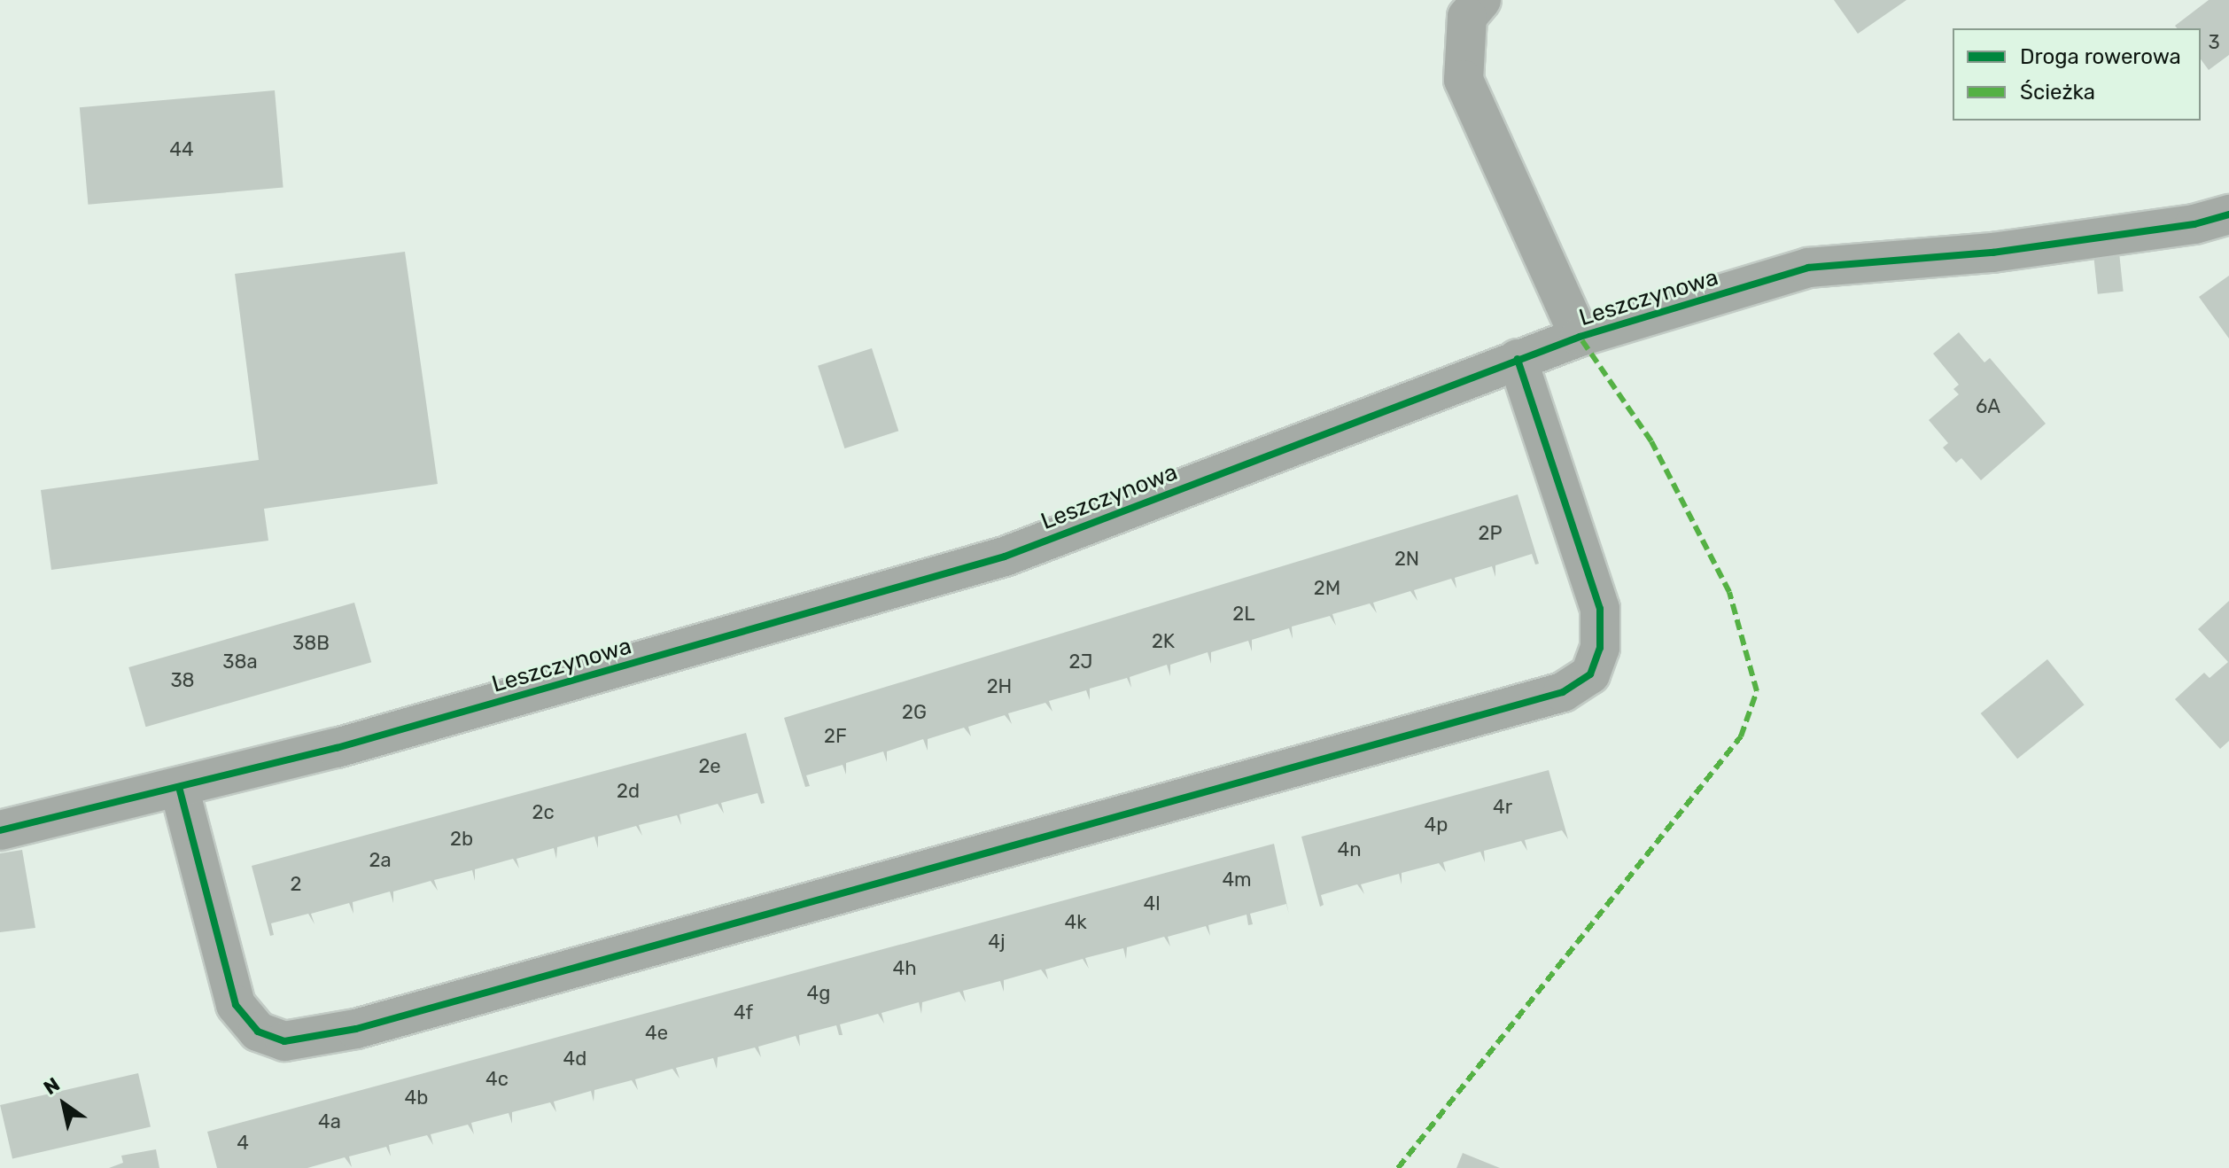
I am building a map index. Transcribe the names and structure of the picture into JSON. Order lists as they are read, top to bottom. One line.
{"streets":{"street":["Leszczynowa"]},"house_numbers":["3","44","6A","2P","2N","2M","2L","2K","38B","38a","2J","38","2H","2G","2F","2e","2d","4r","2c","4p","2b","4n","2a","4m","2","4l","4k","4j","4h","4g","4f","4e","4d","4c","4b","4a","4"],"legend":["Droga rowerowa","Ścieżka"],"north":"top left"}
